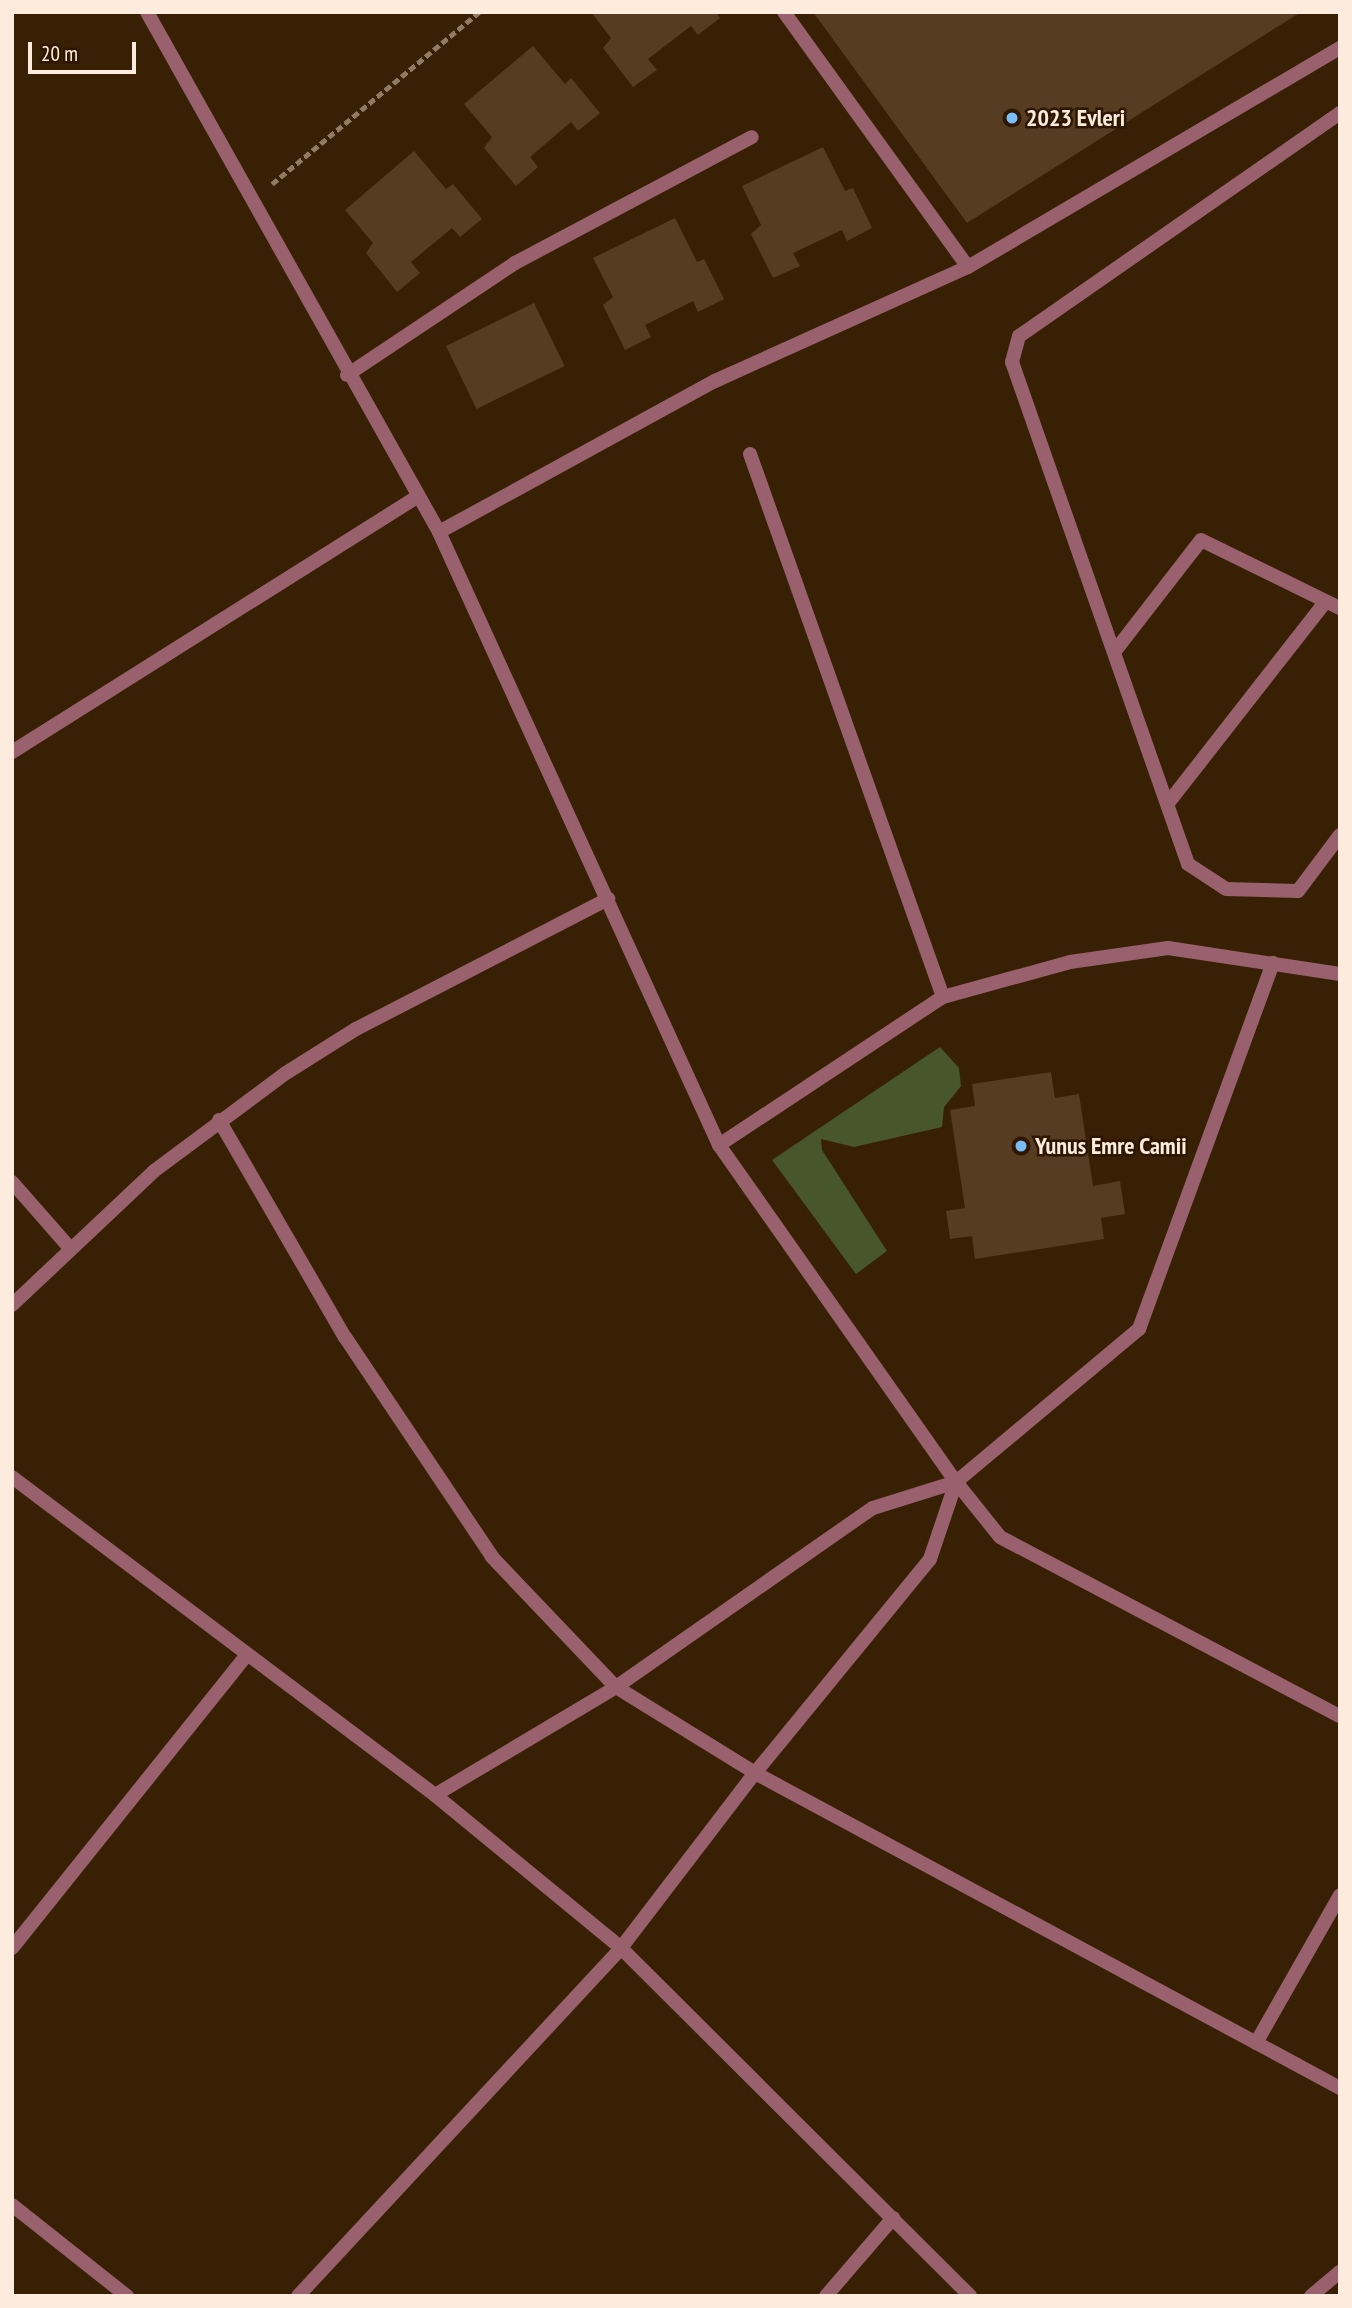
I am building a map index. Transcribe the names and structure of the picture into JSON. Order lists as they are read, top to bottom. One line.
{"places":["2023 Evleri","Yunus Emre Camii"],"scale_bar":"20 m"}
